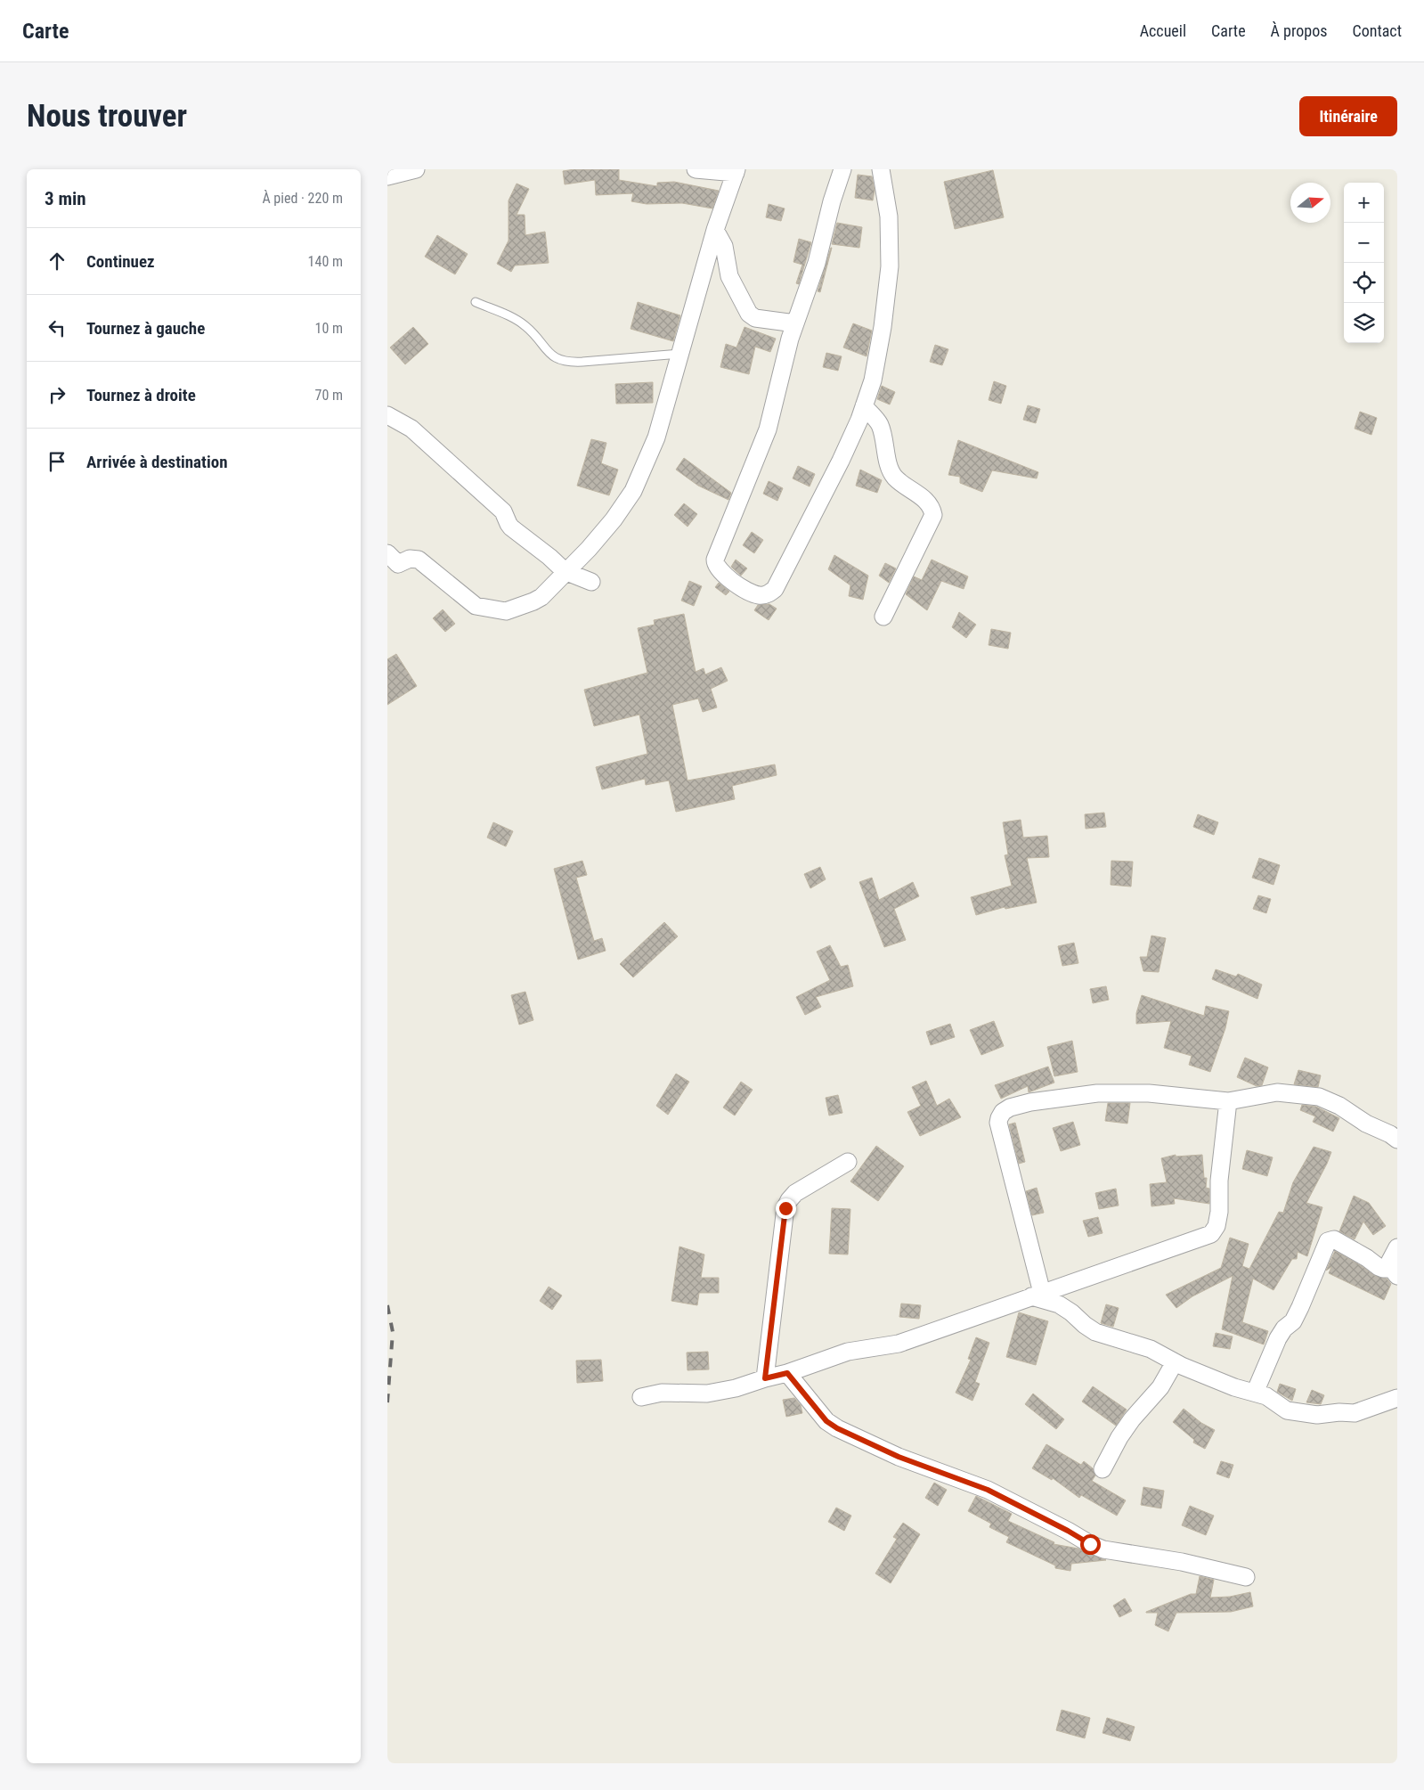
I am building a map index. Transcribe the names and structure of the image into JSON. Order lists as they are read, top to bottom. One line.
{"north":"right","page":{"header":"Carte","nav":["Accueil","Carte","À propos","Contact"],"buttons":"Itinéraire","title":"Nous trouver","heading":["3 min","À pied · 220 m"],"map_buttons":["+","−"],"list":[["Continuez","140 m"],["Tournez à gauche","10 m"],["Tournez à droite","70 m"],"Arrivée à destination"]}}
